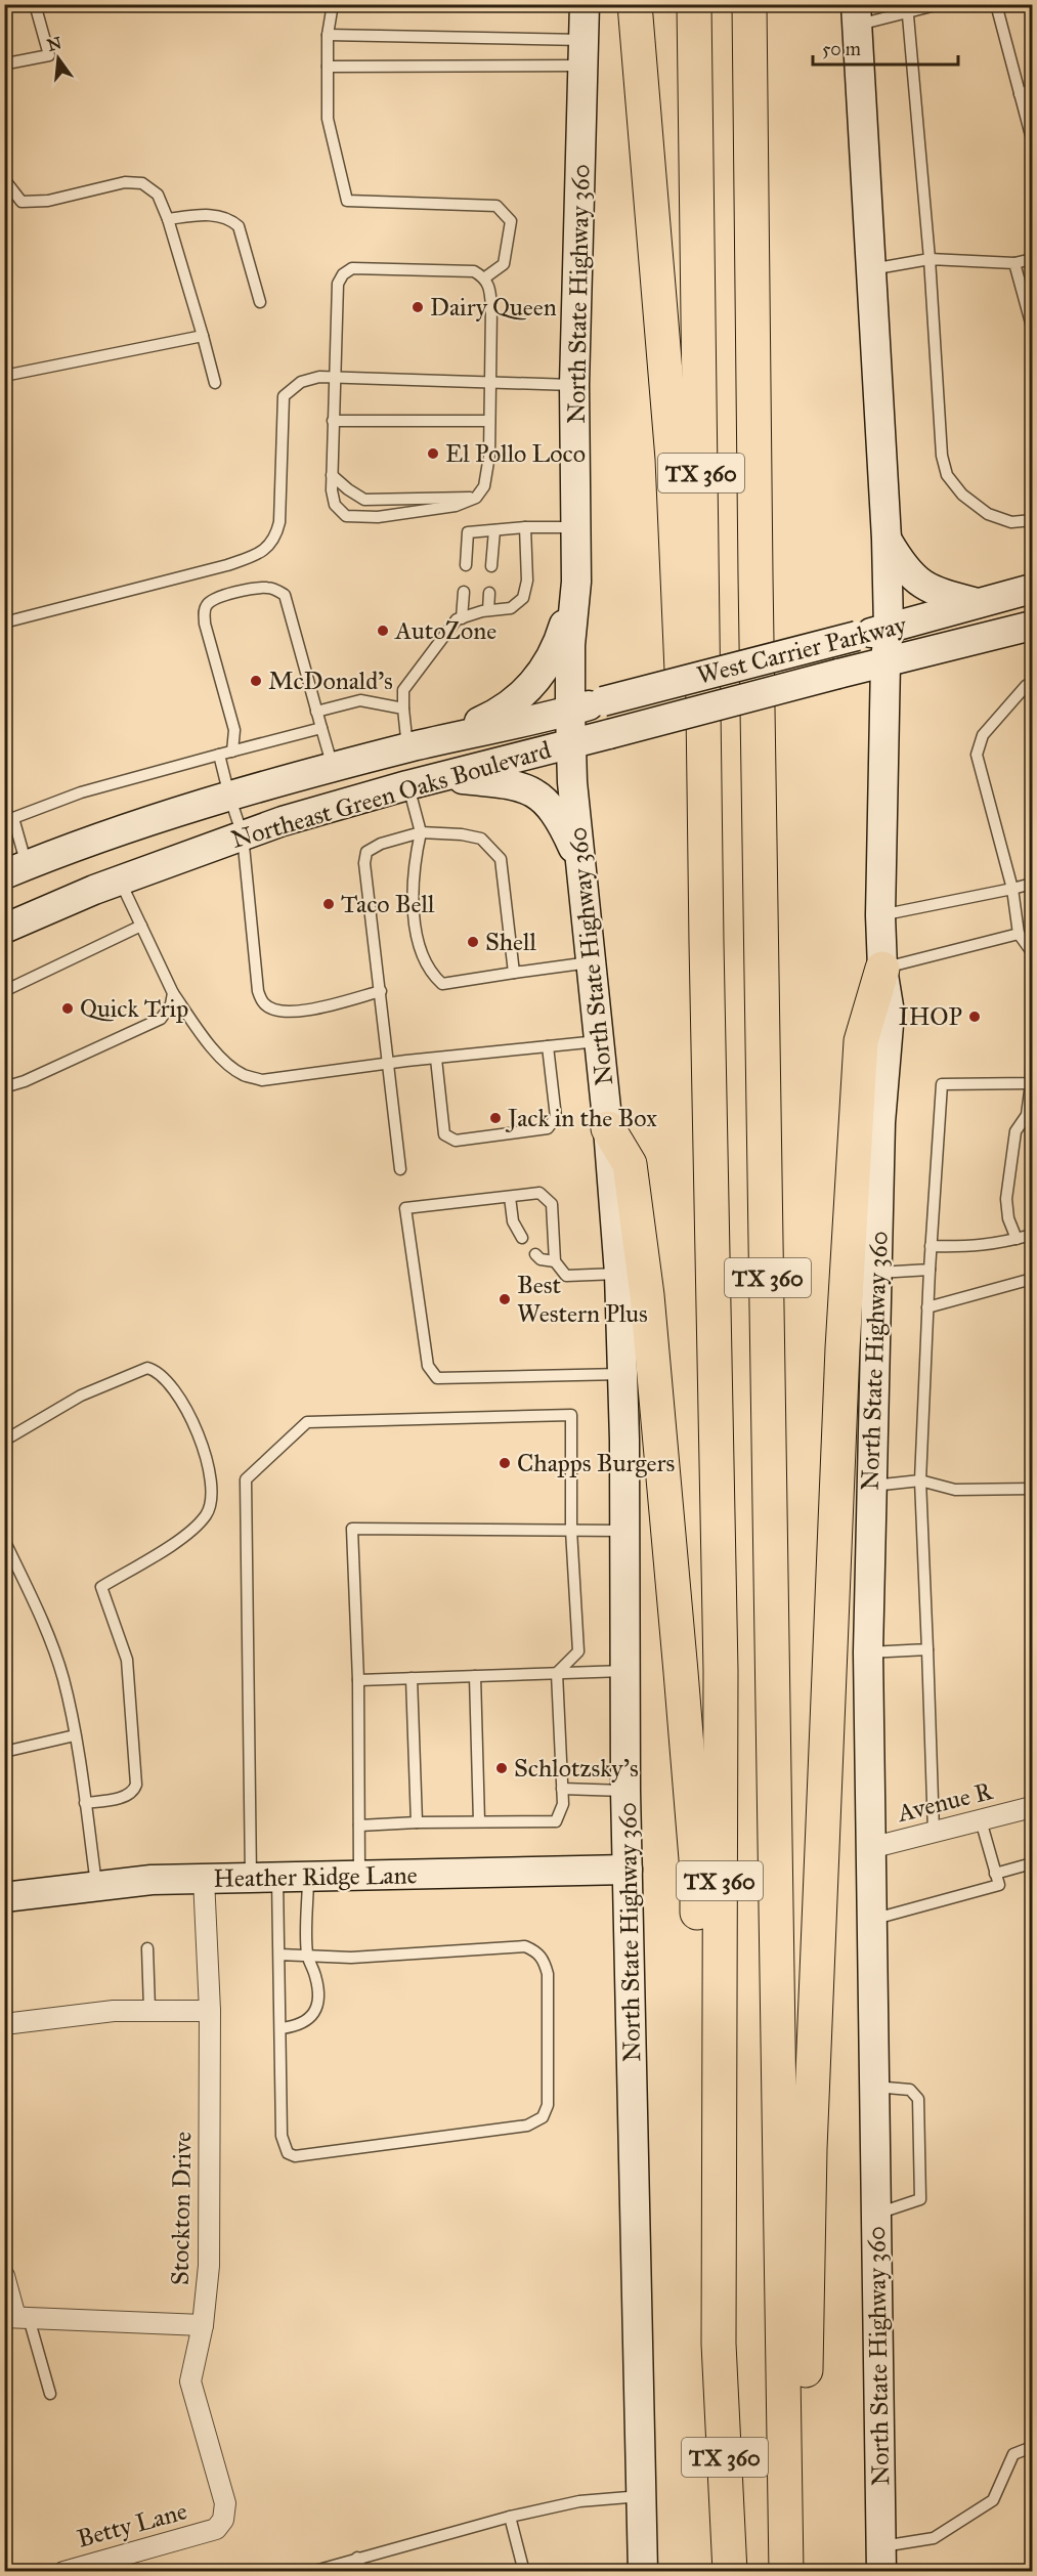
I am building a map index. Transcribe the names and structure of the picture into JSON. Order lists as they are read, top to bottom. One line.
{"streets":{"highway":["TX 360"],"main road":["North State Highway 360","West Carrier Parkway","Northeast Green Oaks Boulevard","Heather Ridge Lane"],"street":["Avenue R","Stockton Drive","Betty Lane"]},"crossings":[["North State Highway 360","West Carrier Parkway"],["North State Highway 360","Northeast Green Oaks Boulevard"],["North State Highway 360","Avenue R"],["North State Highway 360","Heather Ridge Lane"],["West Carrier Parkway","Northeast Green Oaks Boulevard"],["Heather Ridge Lane","Stockton Drive"],["Stockton Drive","Betty Lane"]],"places":["Dairy Queen","El Pollo Loco","AutoZone","McDonald's","Taco Bell","Shell","Quick Trip","IHOP","Jack in the Box","Best Western Plus","Chapps Burgers","Schlotzsky's"],"scale_bar":"50 m","north":"top"}
